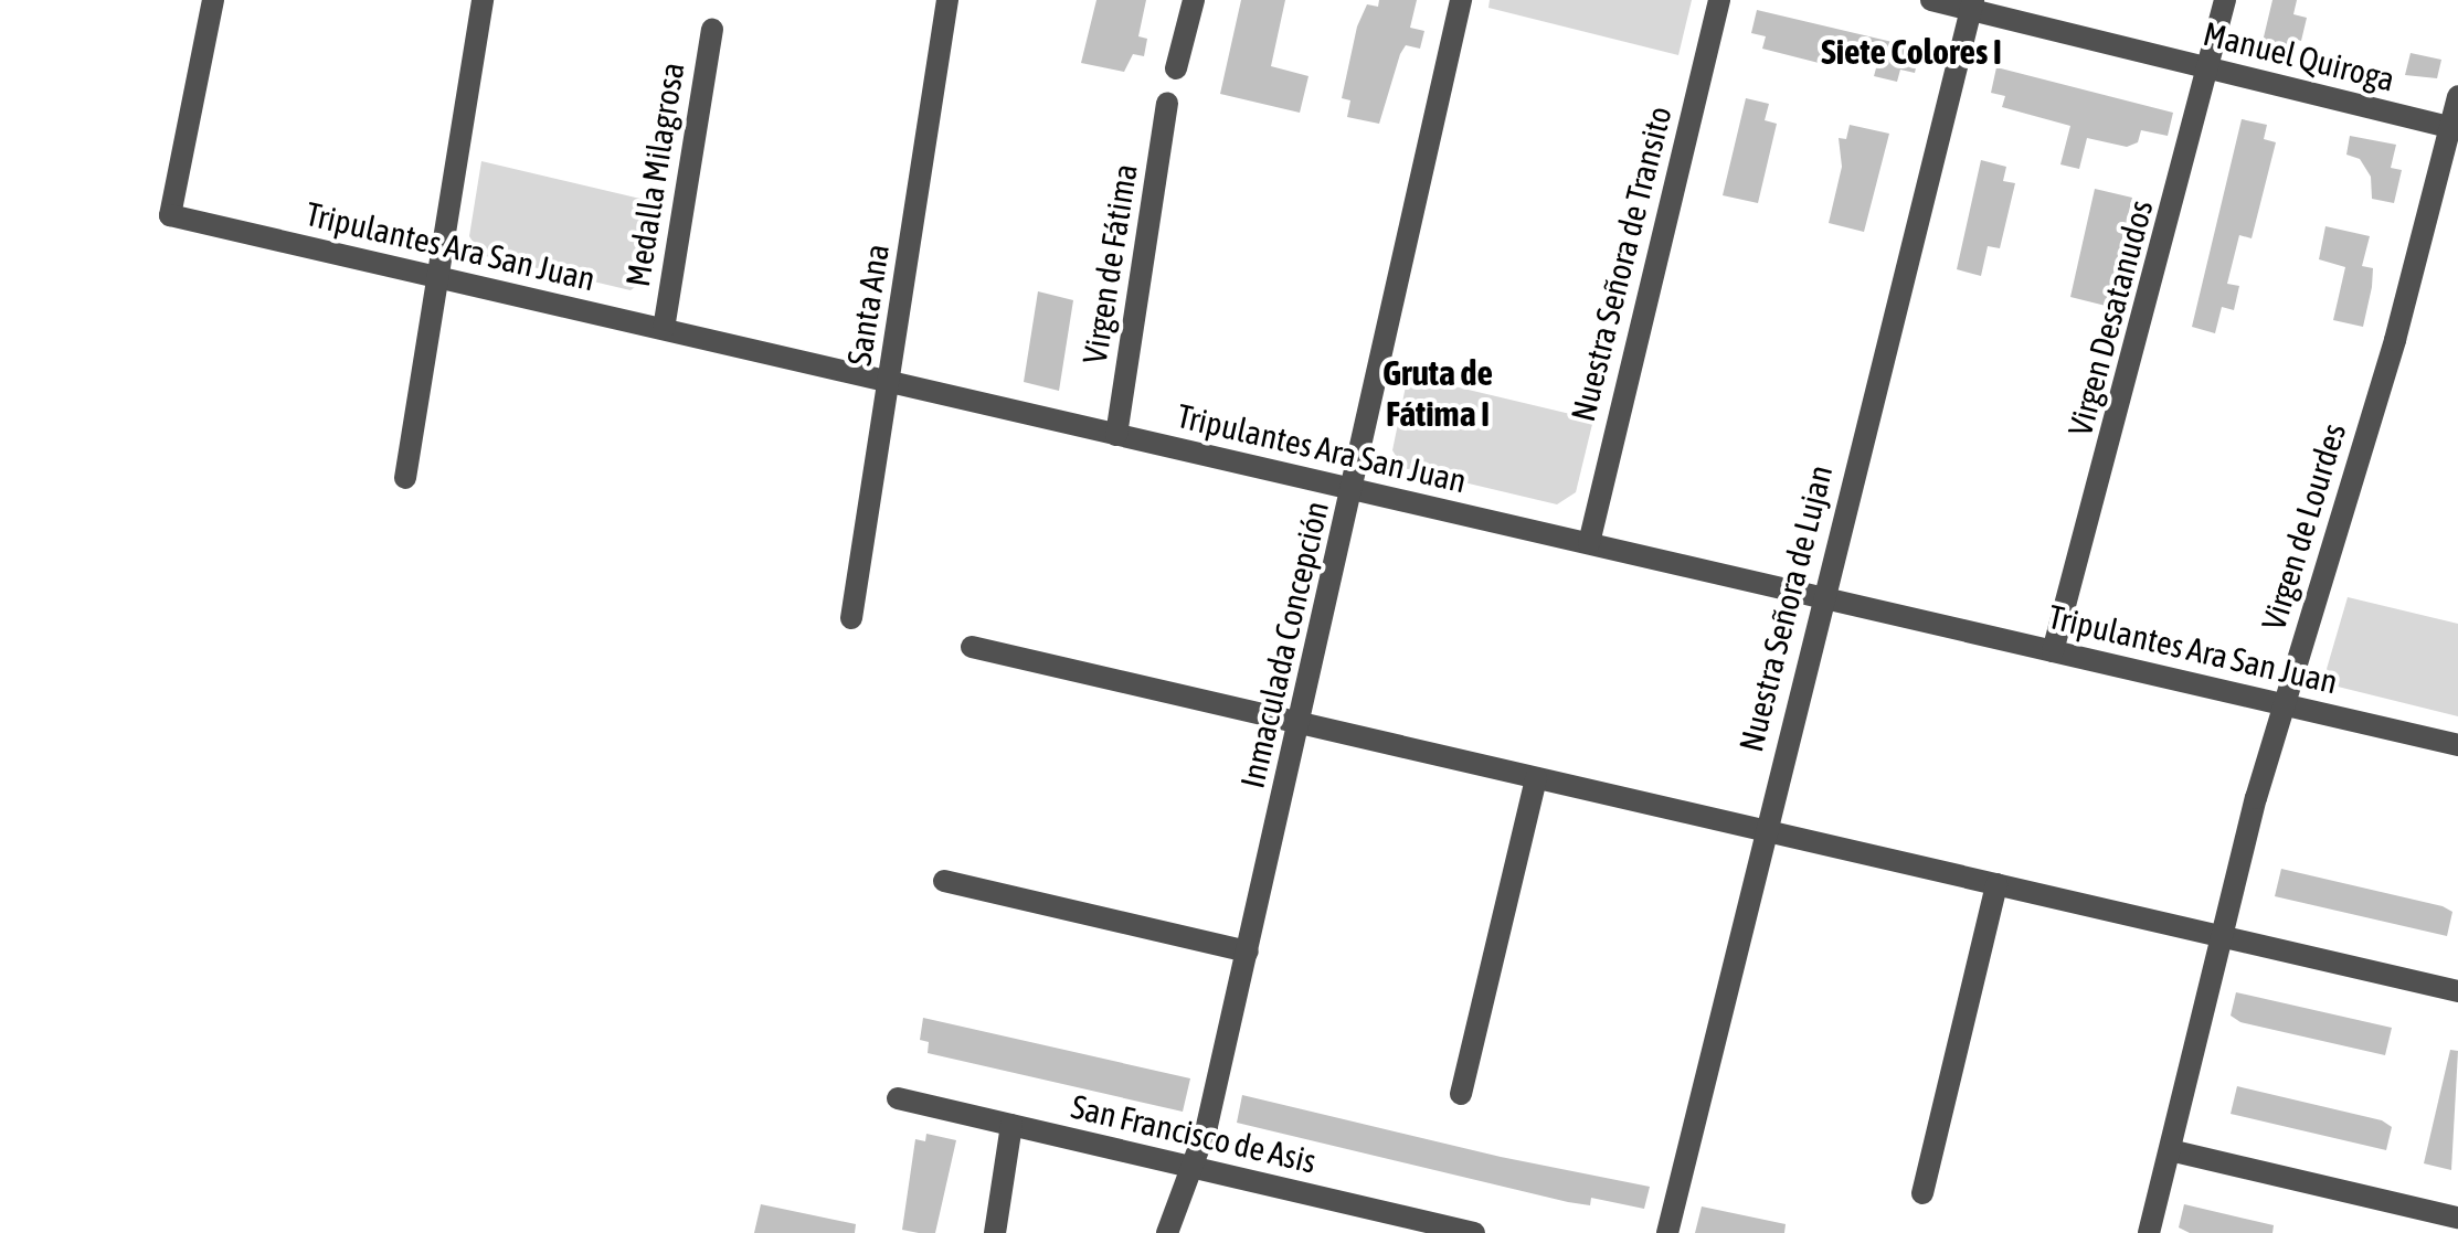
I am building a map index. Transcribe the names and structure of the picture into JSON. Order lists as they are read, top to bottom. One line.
{"streets":{"street":["Manuel Quiroga","Medalla Milagrosa","Tripulantes Ara San Juan","Virgen de Fátima","Nuestra Señora de Transito","Santa Ana","Virgen Desatanudos","Virgen de Lourdes","Nuestra Señora de Lujan","Inmaculada Concepción","San Francisco de Asis"]},"crossings":[["Manuel Quiroga","Virgen Desatanudos"],["Manuel Quiroga","Virgen de Lourdes"],["Manuel Quiroga","Nuestra Señora de Lujan"],["Medalla Milagrosa","Tripulantes Ara San Juan"],["Tripulantes Ara San Juan","Virgen de Fátima"],["Tripulantes Ara San Juan","Nuestra Señora de Transito"],["Tripulantes Ara San Juan","Santa Ana"],["Tripulantes Ara San Juan","Virgen Desatanudos"],["Tripulantes Ara San Juan","Virgen de Lourdes"],["Tripulantes Ara San Juan","Nuestra Señora de Lujan"],["Tripulantes Ara San Juan","Inmaculada Concepción"],["Inmaculada Concepción","San Francisco de Asis"]],"districts":["Siete Colores I","Gruta de Fátima I"]}
